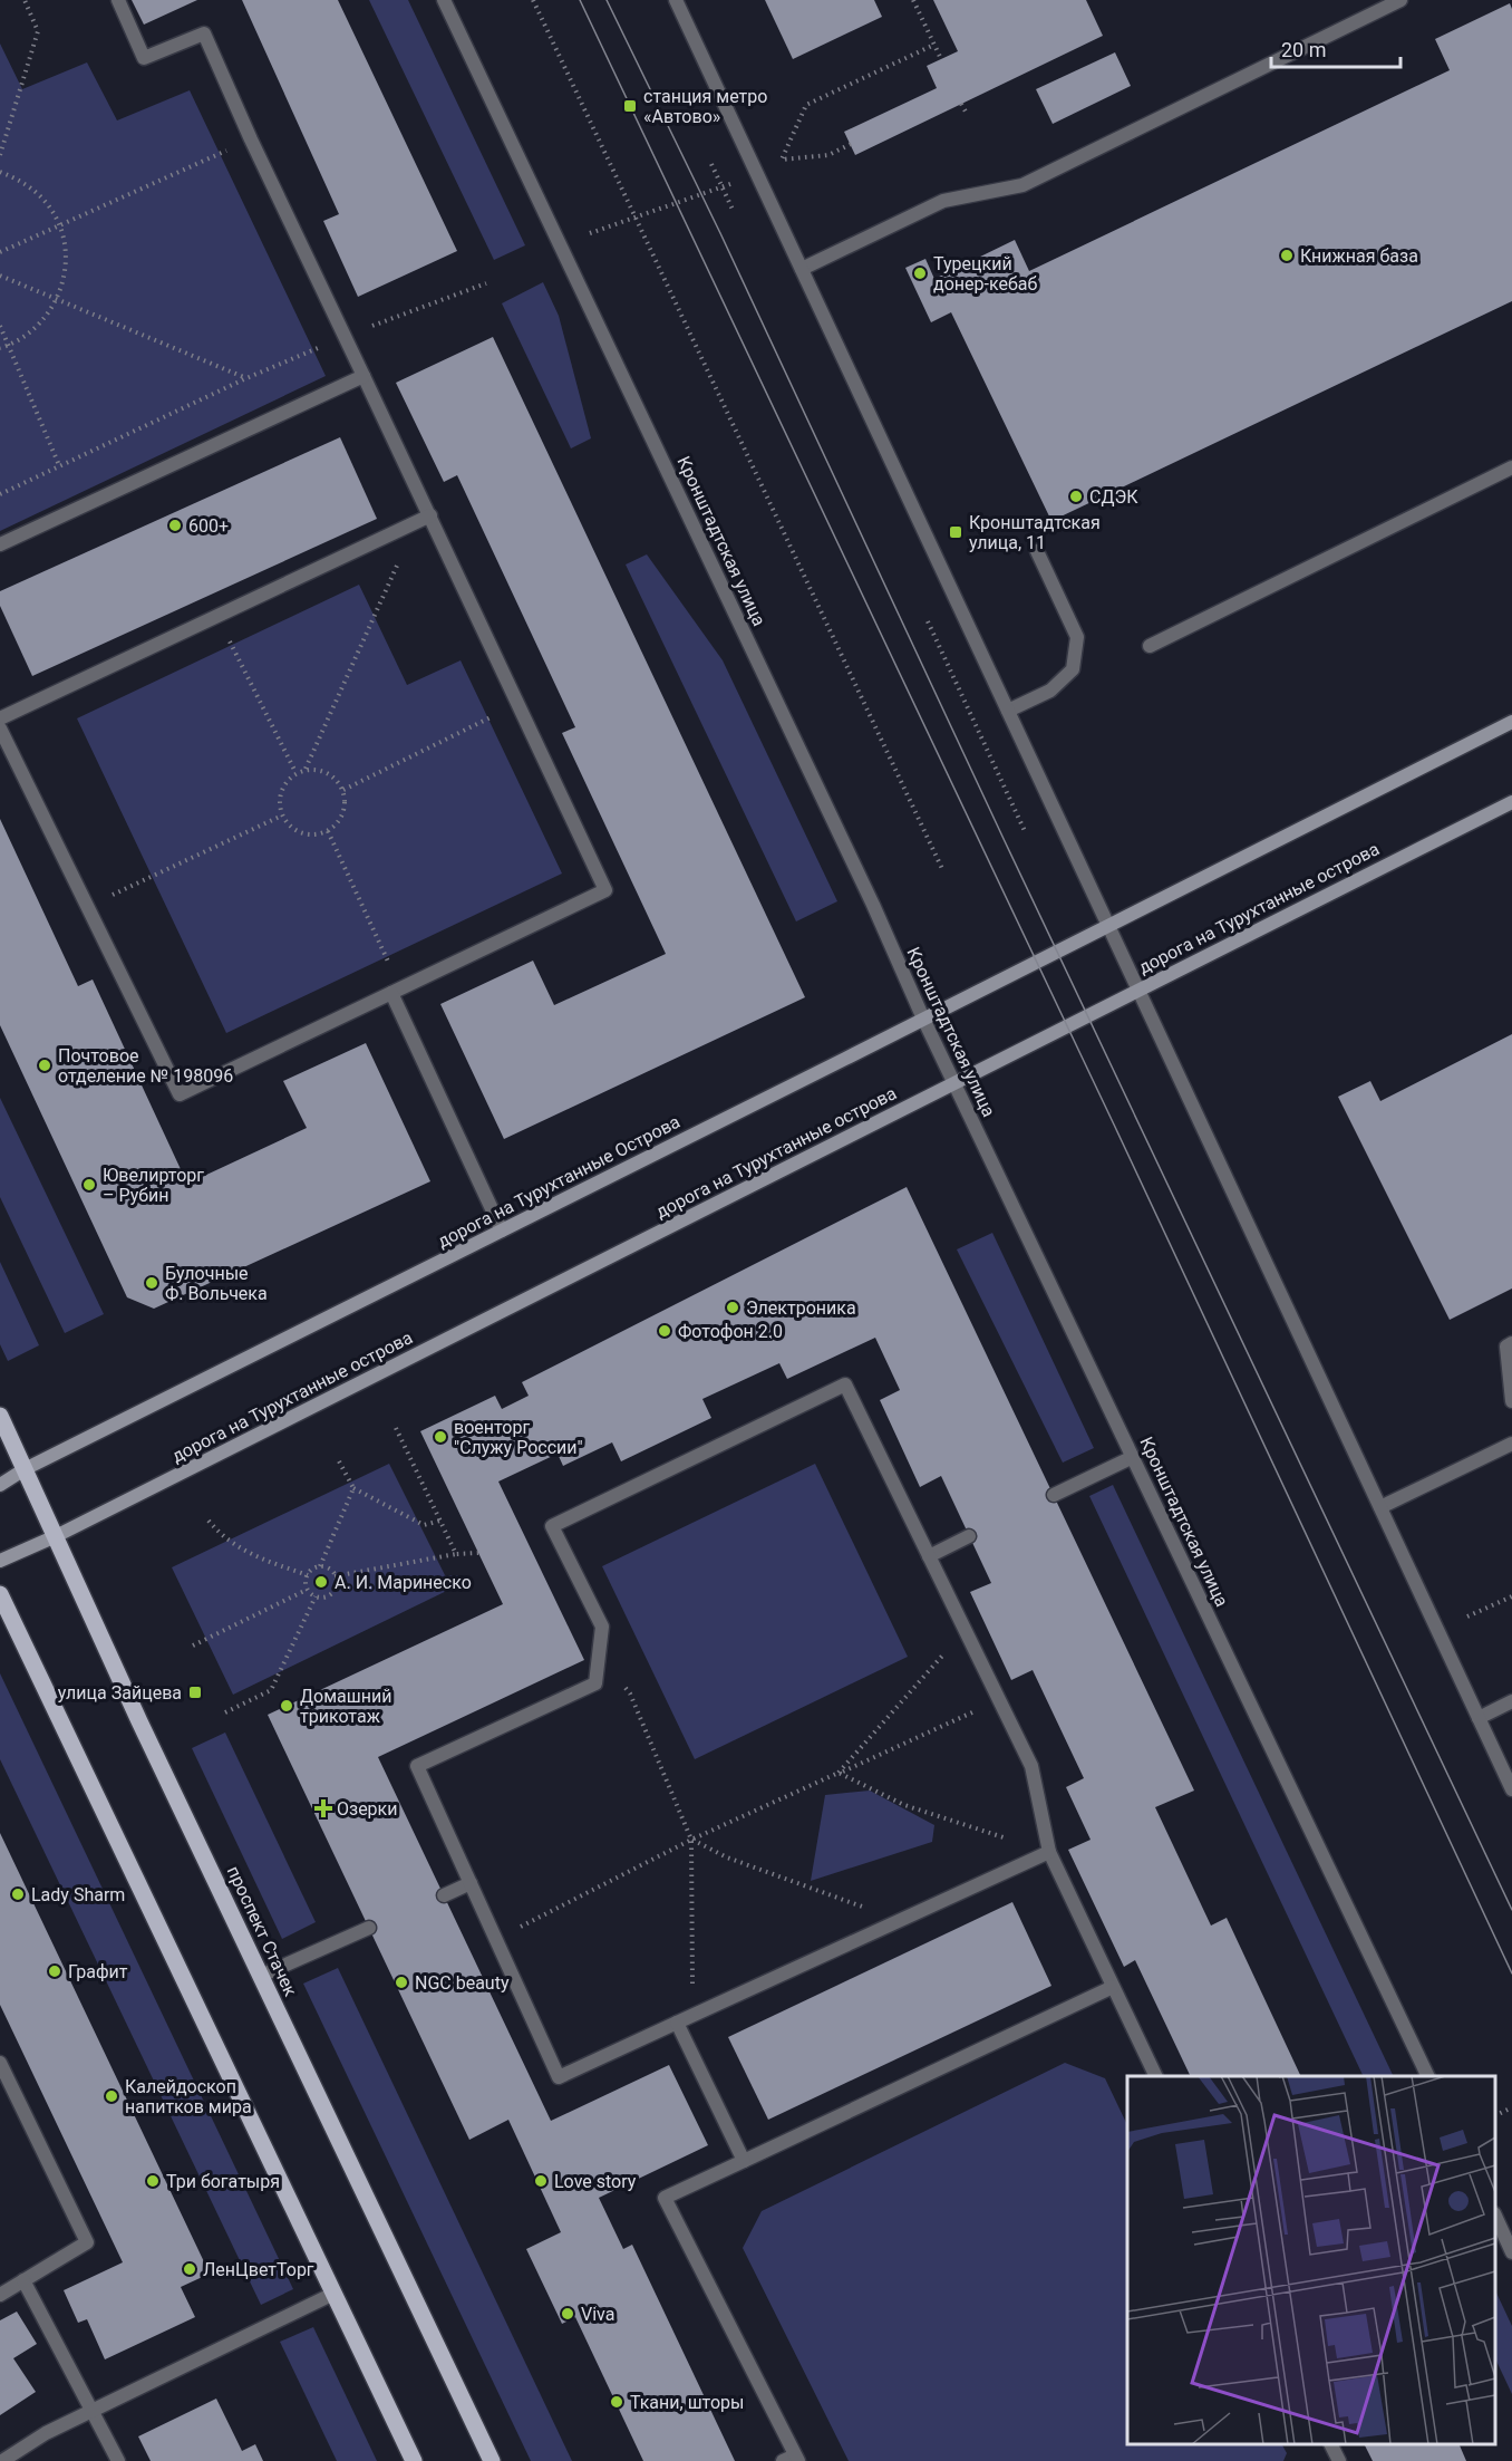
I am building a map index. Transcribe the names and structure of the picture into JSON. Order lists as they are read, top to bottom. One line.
{"streets":{"main road":["проспект Стачек"],"street":["Кронштадтская улица","дорога на Турухтанные острова","дорога на Турухтанные Острова"]},"crossings":[["Кронштадтская улица","дорога на Турухтанные острова"],["Кронштадтская улица","дорога на Турухтанные Острова"],["дорога на Турухтанные острова","проспект Стачек"],["дорога на Турухтанные Острова","проспект Стачек"]],"places":{"transit":["станция метро «Автово»","Кронштадтская улица, 11","улица Зайцева"],"other":["Книжная база","Турецкий донер-кебаб","СДЭК","600+","Почтовое отделение № 198096","Ювелирторг – Рубин","Булочные Ф. Вольчека","Электроника","Фотофон 2.0","военторг \"Служу России\"","А. И. Маринеско","Домашний трикотаж","Lady Sharm","Графит","NGC beauty","Калейдоскоп напитков мира","Три богатыря","Love story","ЛенЦветТорг","Viva","Ткани, шторы"],"health":["Озерки"]},"scale_bar":"20 m"}
